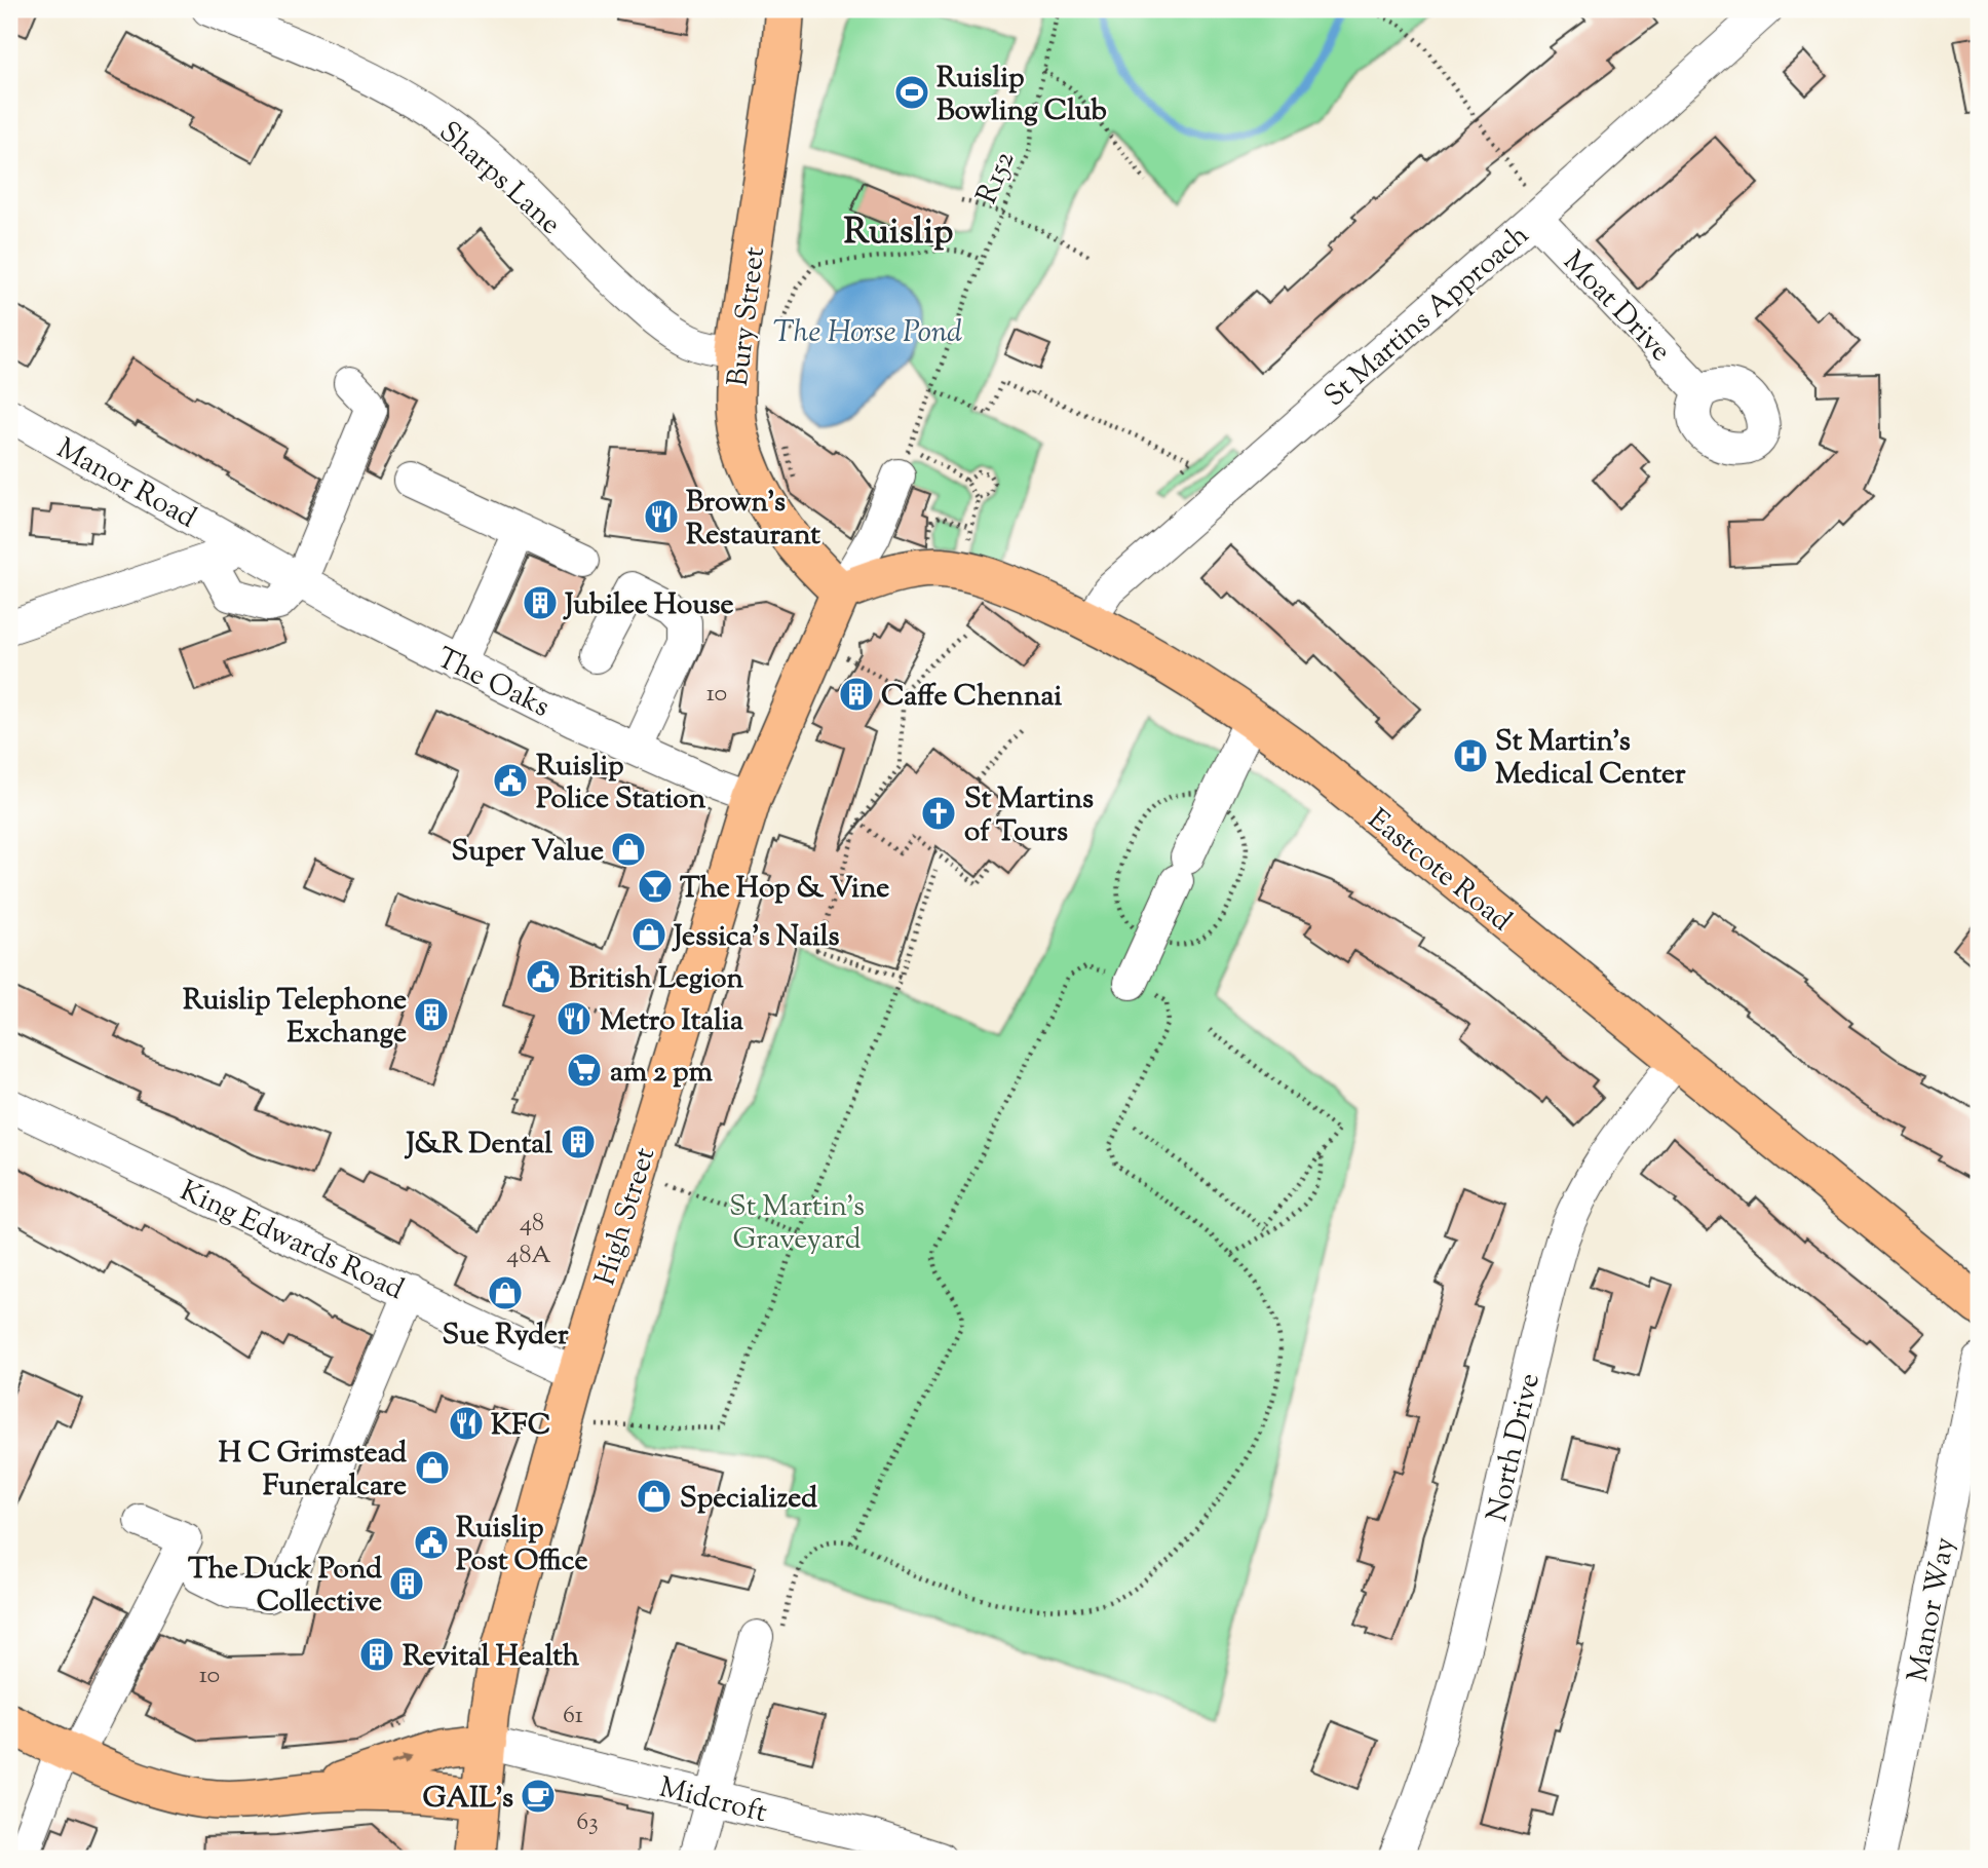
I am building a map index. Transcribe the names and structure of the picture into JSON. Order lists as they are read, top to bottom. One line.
{"streets":{"main road":["Bury Street","Eastcote Road","High Street"],"street":["Sharps Lane","Moat Drive","St Martins Approach","Manor Road","The Oaks","King Edwards Road","North Drive","Manor Way","Midcroft"],"path":["R152"]},"crossings":[["Sharps Lane","Bury Street"],["Moat Drive","St Martins Approach"],["St Martins Approach","Eastcote Road"],["Bury Street","Eastcote Road"],["Bury Street","High Street"],["Manor Road","The Oaks"],["The Oaks","High Street"],["Eastcote Road","High Street"],["Eastcote Road","North Drive"],["High Street","King Edwards Road"],["High Street","Midcroft"]],"districts":["Ruislip"],"water":["The Horse Pond"],"parks":["St Martin's Graveyard"],"places":{"sports":["Ruislip Bowling Club"],"restaurant":["Brown's Restaurant","Metro Italia","KFC"],"building":["Jubilee House","Caffe Chennai","Ruislip Telephone Exchange","J&R Dental","The Duck Pond Collective","Revital Health"],"hospital":["St Martin's Medical Center"],"public building":["Ruislip Police Station","British Legion","Ruislip Post Office"],"church":["St Martins of Tours"],"shop":["Super Value","Jessica's Nails","Sue Ryder","H C Grimstead Funeralcare","Specialized"],"bar":["The Hop & Vine"],"supermarket":["am 2 pm"],"cafe":["GAIL's"]},"house_numbers":["10","48","48A","10","61","63"]}
